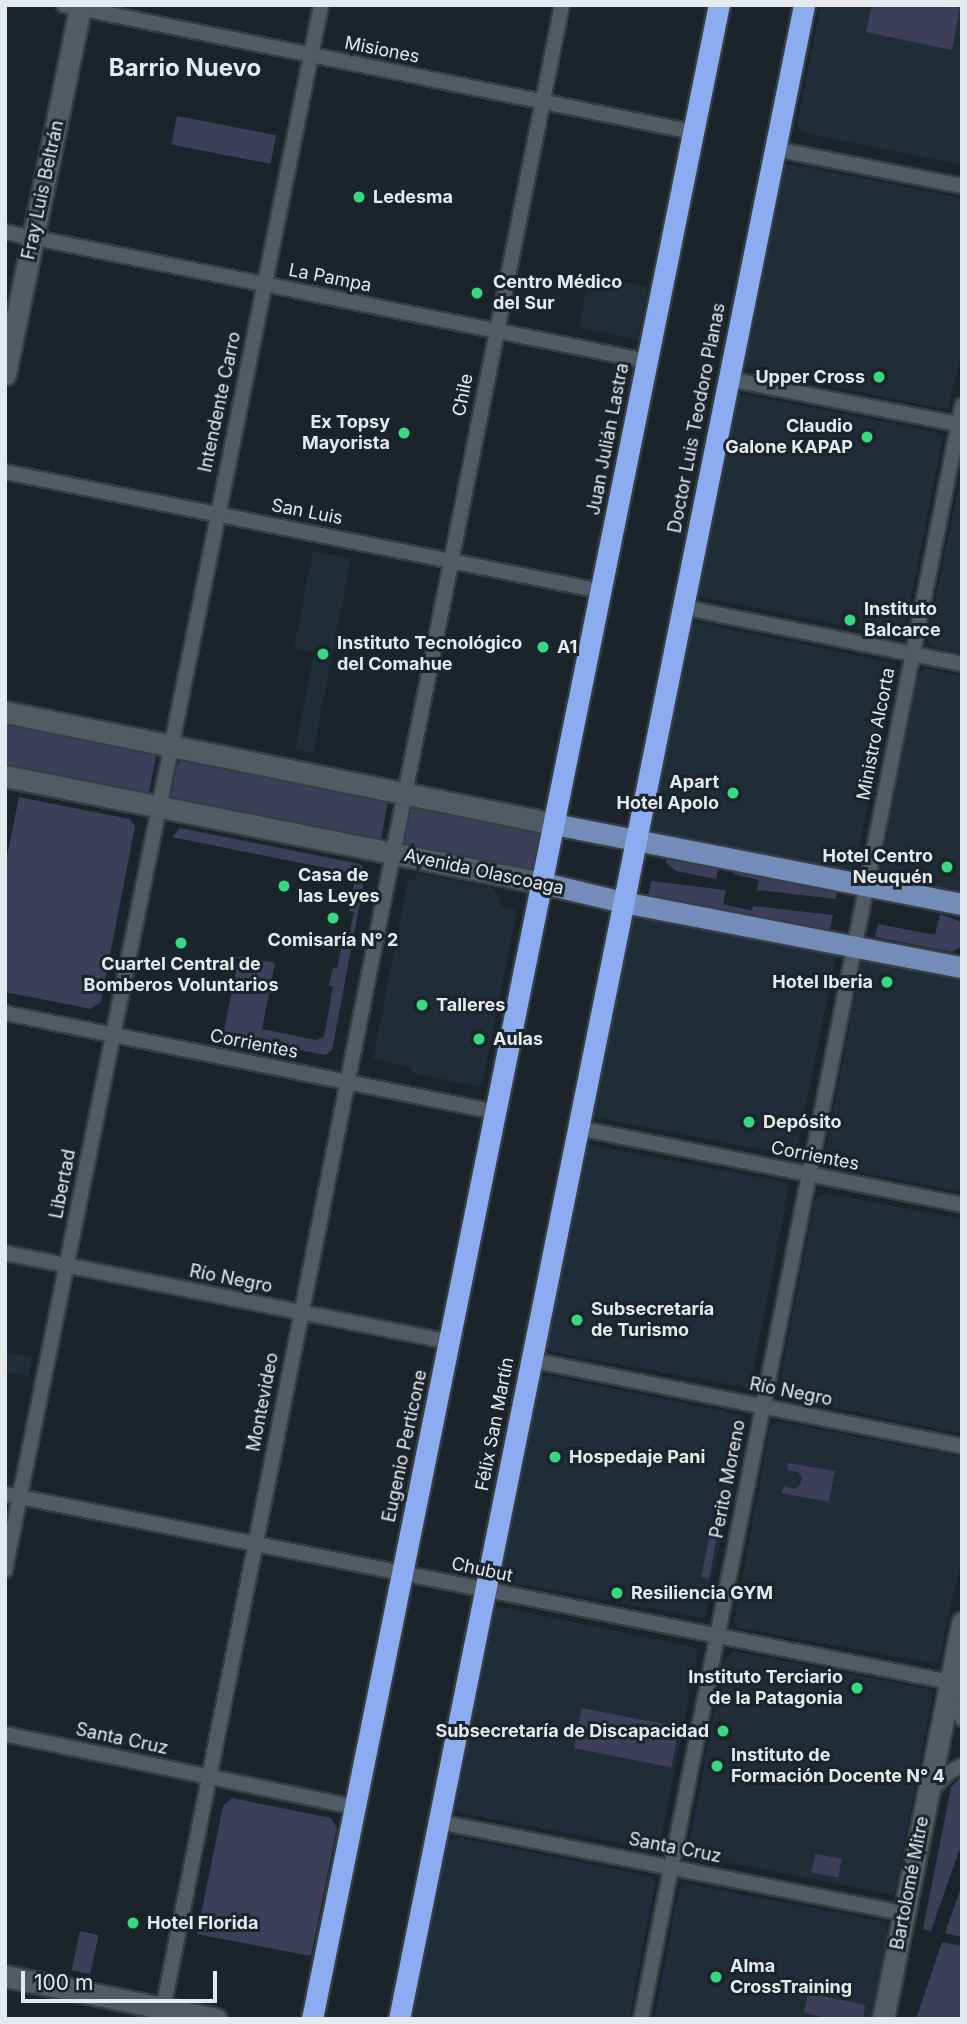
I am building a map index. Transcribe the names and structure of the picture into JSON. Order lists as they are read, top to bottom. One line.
{"streets":{"highway":["Doctor Luis Teodoro Planas","Juan Julián Lastra","Félix San Martín","Eugenio Perticone"],"main road":["Fray Luis Beltrán","Avenida Olascoaga","Bartolomé Mitre"],"street":["Misiones","La Pampa","Chile","Intendente Carro","San Luis","Ministro Alcorta","Corrientes","Libertad","Río Negro","Montevideo","Perito Moreno","Chubut","Santa Cruz"]},"crossings":[["Misiones","Fray Luis Beltrán"],["Misiones","Chile"],["Misiones","Intendente Carro"],["Misiones","Juan Julián Lastra"],["Fray Luis Beltrán","La Pampa"],["La Pampa","Chile"],["La Pampa","Intendente Carro"],["La Pampa","Juan Julián Lastra"],["Chile","San Luis"],["Chile","Montevideo"],["Intendente Carro","San Luis"],["Intendente Carro","Avenida Olascoaga"],["Intendente Carro","Libertad"],["Doctor Luis Teodoro Planas","Félix San Martín"],["Juan Julián Lastra","San Luis"],["Juan Julián Lastra","Avenida Olascoaga"],["Juan Julián Lastra","Eugenio Perticone"],["Ministro Alcorta","Avenida Olascoaga"],["Ministro Alcorta","Perito Moreno"],["Avenida Olascoaga","Libertad"],["Avenida Olascoaga","Montevideo"],["Avenida Olascoaga","Félix San Martín"],["Avenida Olascoaga","Eugenio Perticone"],["Avenida Olascoaga","Perito Moreno"],["Corrientes","Libertad"],["Corrientes","Montevideo"],["Corrientes","Félix San Martín"],["Corrientes","Eugenio Perticone"],["Corrientes","Perito Moreno"],["Libertad","Río Negro"],["Libertad","Chubut"],["Río Negro","Montevideo"],["Río Negro","Félix San Martín"],["Río Negro","Eugenio Perticone"],["Río Negro","Perito Moreno"],["Montevideo","Chubut"],["Montevideo","Santa Cruz"],["Félix San Martín","Chubut"],["Félix San Martín","Santa Cruz"],["Eugenio Perticone","Chubut"],["Eugenio Perticone","Santa Cruz"],["Perito Moreno","Chubut"],["Perito Moreno","Santa Cruz"],["Chubut","Bartolomé Mitre"],["Santa Cruz","Bartolomé Mitre"]],"districts":["Barrio Nuevo"],"places":["Ledesma","Centro Médico del Sur","Upper Cross","Ex Topsy Mayorista","Claudio Galone KAPAP","Instituto Balcarce","A1","Instituto Tecnológico del Comahue","Apart Hotel Apolo","Hotel Centro Neuquén","Casa de las Leyes","Comisaría N° 2","Cuartel Central de Bomberos Voluntarios","Hotel Iberia","Talleres","Aulas","Depósito","Subsecretaría de Turismo","Hospedaje Pani","Resiliencia GYM","Instituto Terciario de la Patagonia","Subsecretaría de Discapacidad","Instituto de Formación Docente N° 4","Hotel Florida","Alma CrossTraining"],"scale_bar":"100 m"}
